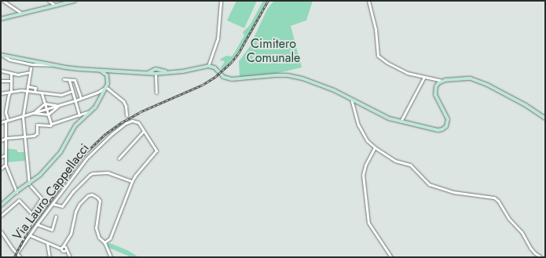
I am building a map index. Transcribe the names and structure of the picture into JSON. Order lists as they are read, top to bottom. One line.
{"streets":{"street":["Via Lauro Cappellacci"]},"parks":["Cimitero Comunale"]}
